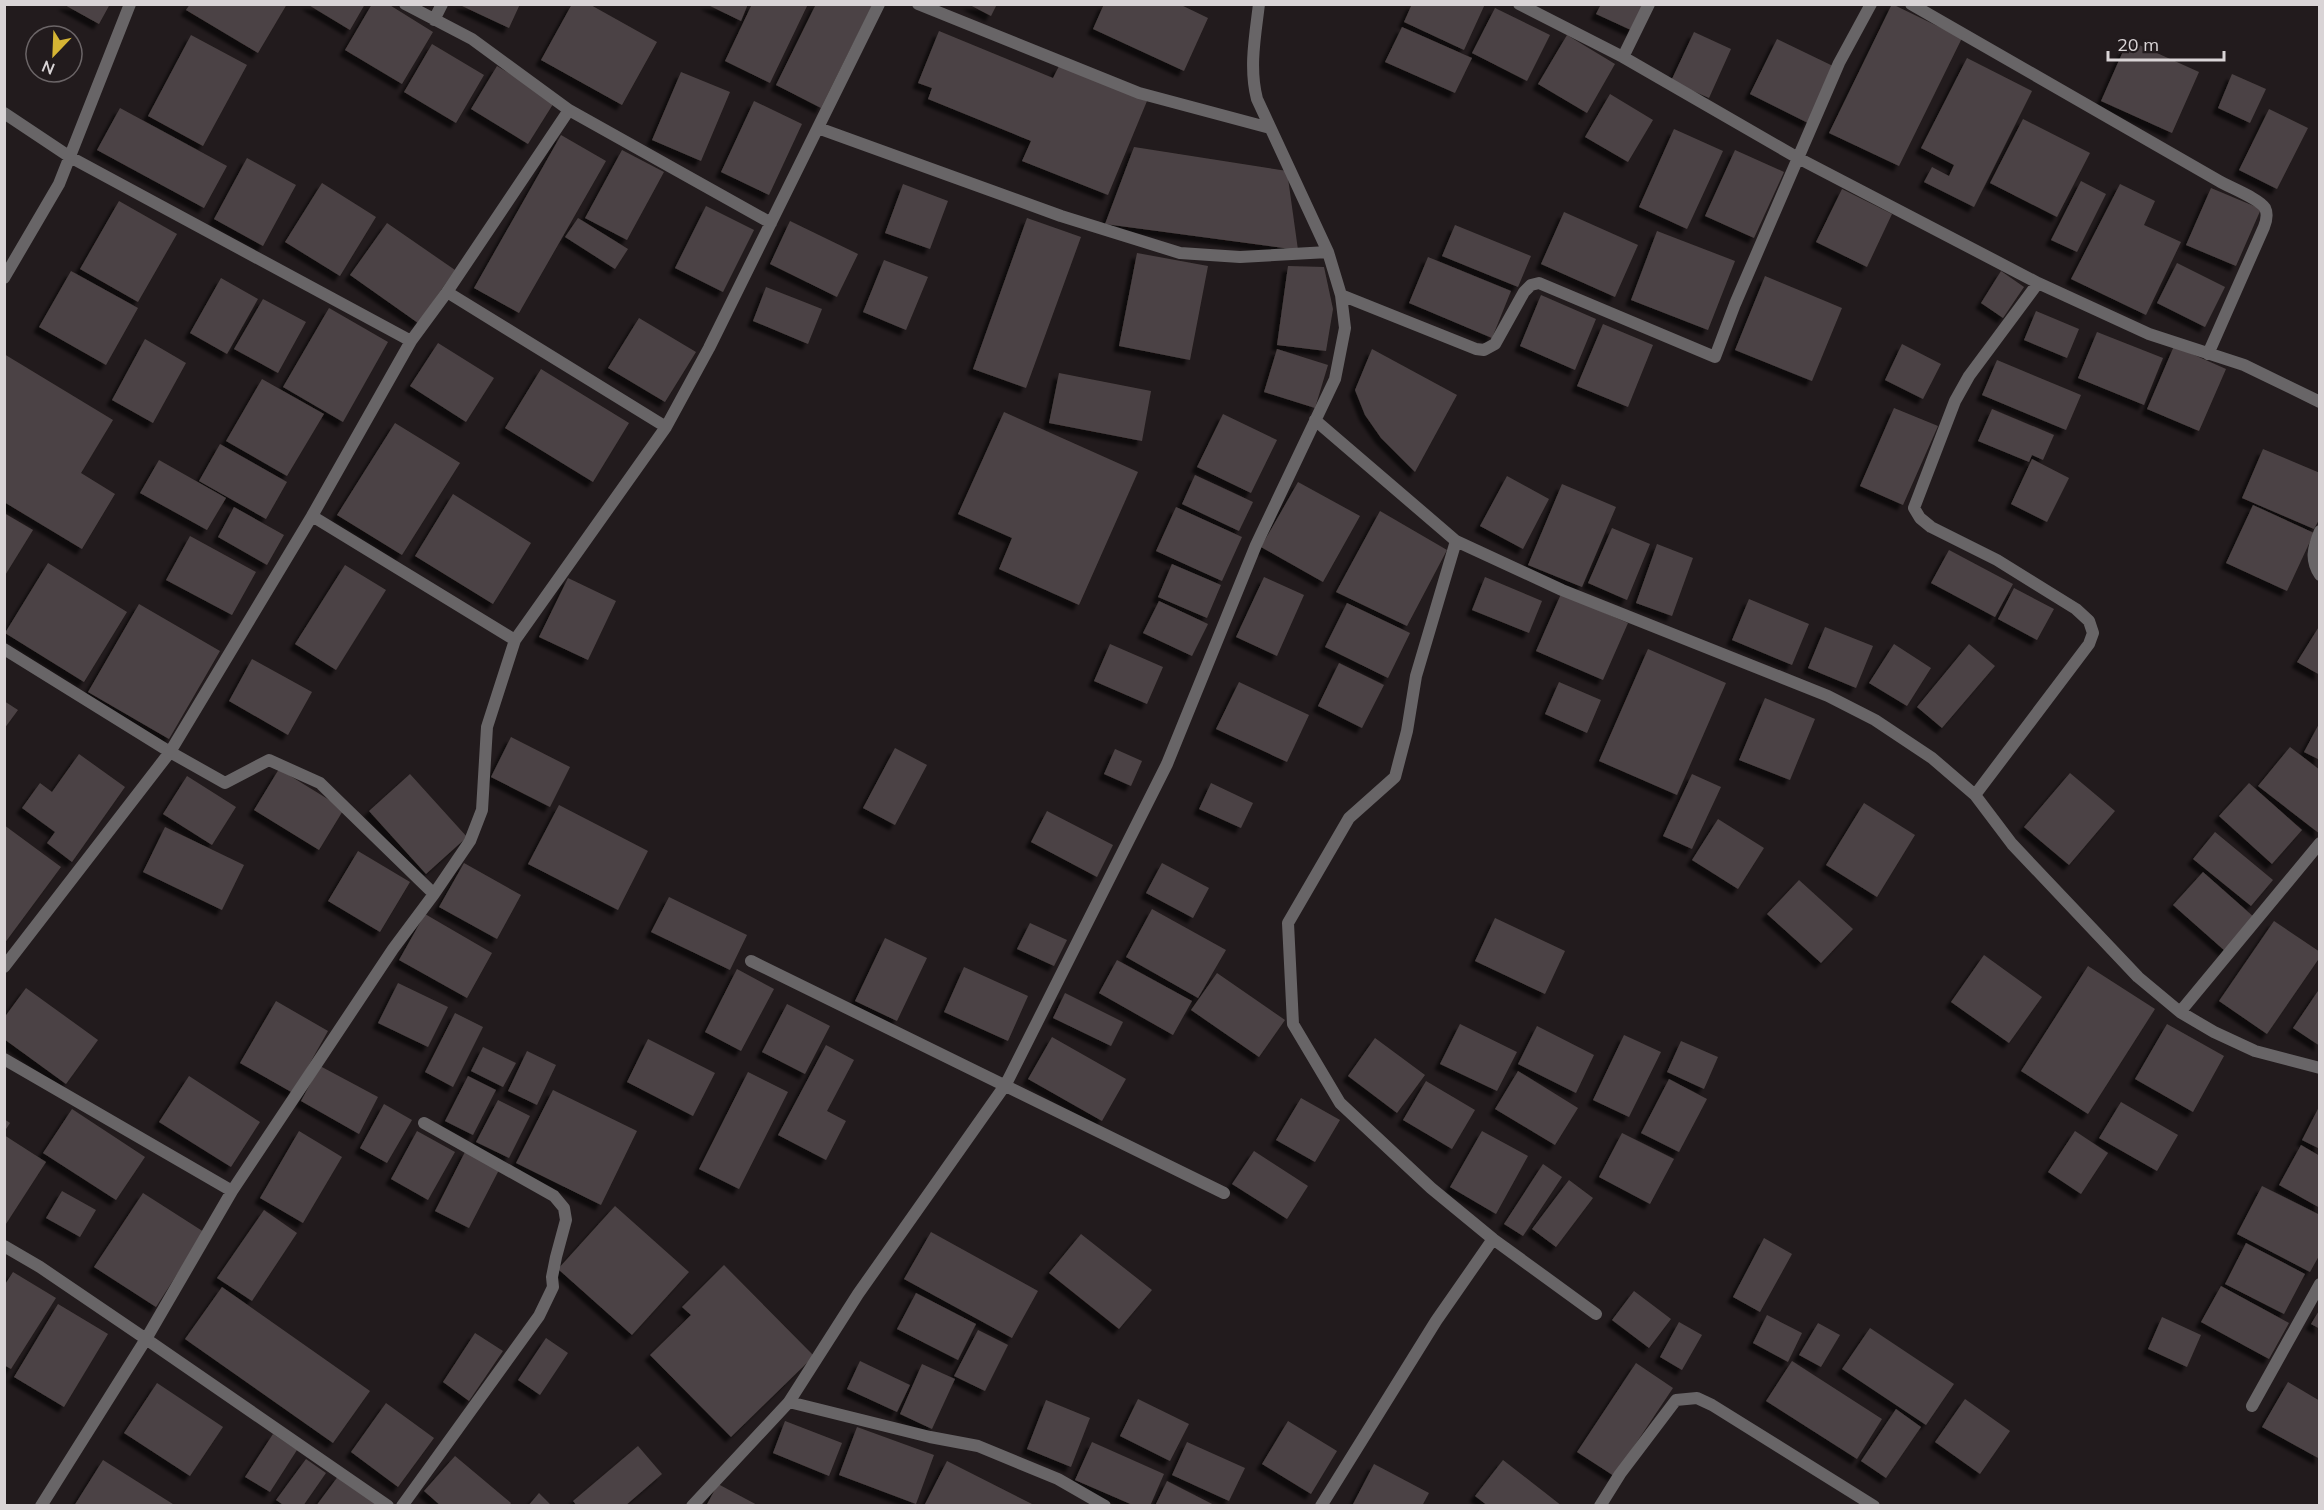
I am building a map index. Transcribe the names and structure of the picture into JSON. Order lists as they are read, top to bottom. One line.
{"scale_bar":"20 m","north":"bottom left"}
